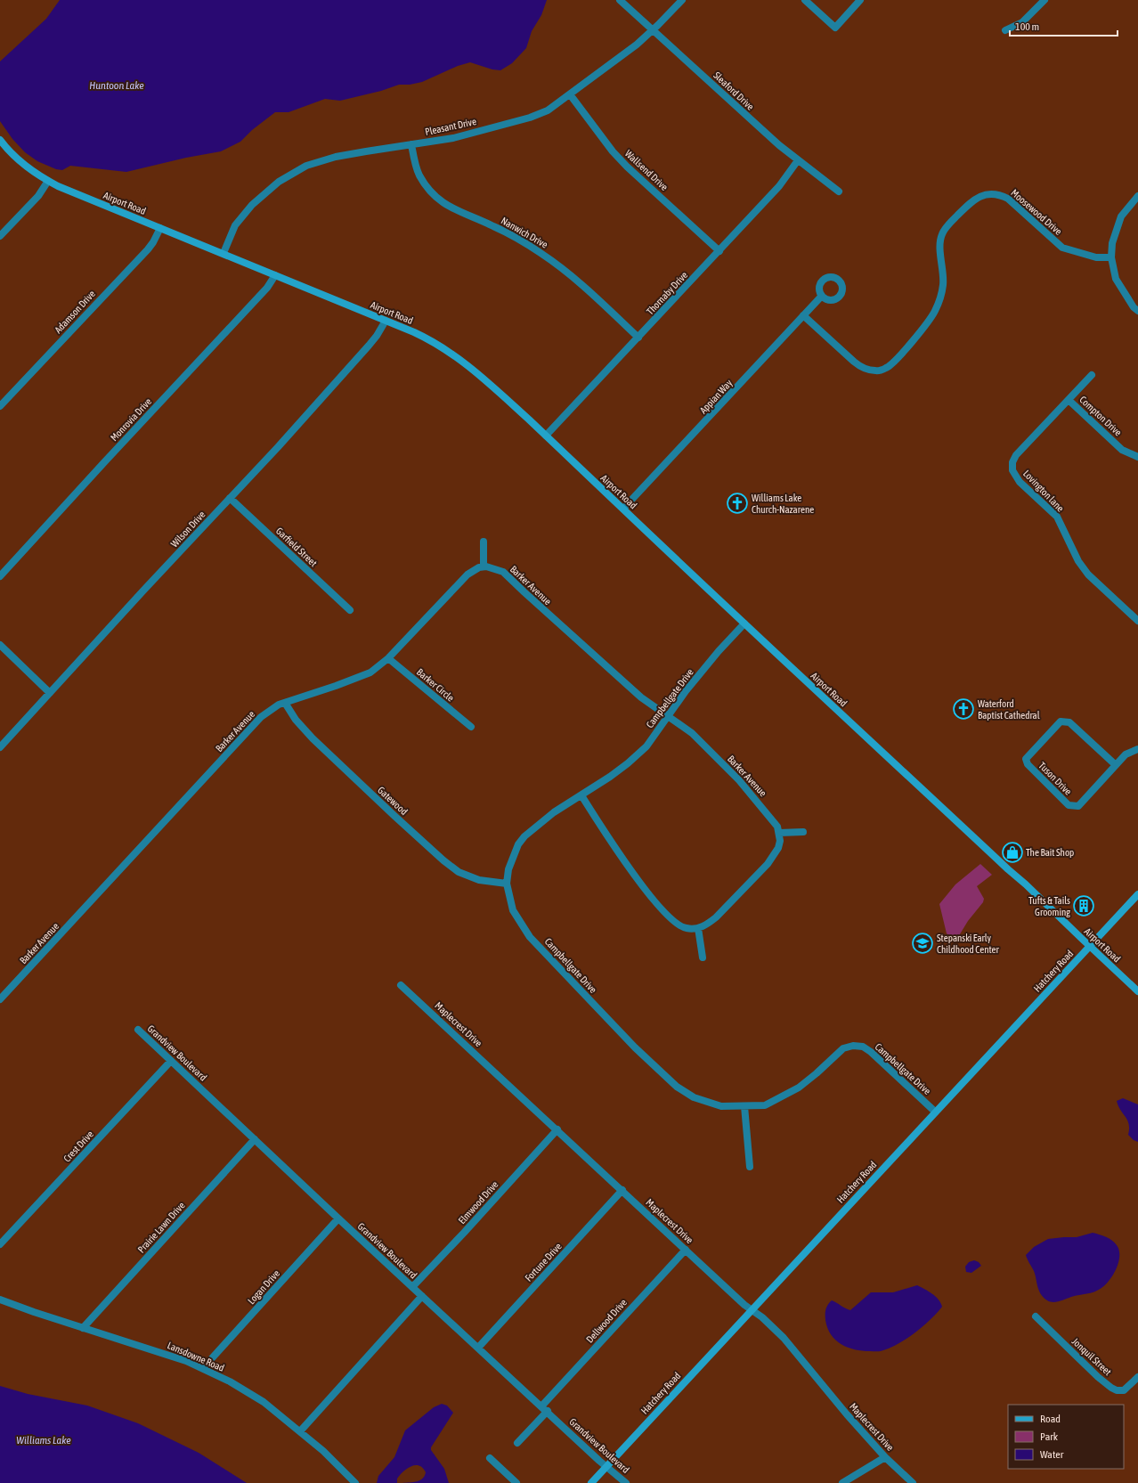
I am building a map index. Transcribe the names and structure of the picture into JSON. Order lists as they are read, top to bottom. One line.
{"streets":{"street":["Sleaford Drive","Pleasant Drive","Wallsend Drive","Airport Road","Moosewood Drive","Nanwich Drive","Thornaby Drive","Adamson Drive","Appian Way","Compton Drive","Monrovia Drive","Lovington lane","Wilson Drive","Garfield Street","Barker Avenue","Barker Circle","Campbellgate Drive","Tuson Drive","Gatewood","Hatchery Road","Maplecrest Drive","Grandview Boulevard","Crest Drive","Elmwood Drive","Prairie Lawn Drive","Fortune Drive","Logan Drive","Dellwood Drive","Lansdowne Road","Jonquil Street"]},"crossings":[["Sleaford Drive","Pleasant Drive"],["Sleaford Drive","Thornaby Drive"],["Pleasant Drive","Wallsend Drive"],["Pleasant Drive","Airport Road"],["Pleasant Drive","Nanwich Drive"],["Wallsend Drive","Thornaby Drive"],["Airport Road","Thornaby Drive"],["Airport Road","Adamson Drive"],["Airport Road","Appian Way"],["Airport Road","Monrovia Drive"],["Airport Road","Wilson Drive"],["Airport Road","Campbellgate Drive"],["Airport Road","Hatchery Road"],["Moosewood Drive","Appian Way"],["Nanwich Drive","Thornaby Drive"],["Compton Drive","Lovington lane"],["Wilson Drive","Garfield Street"],["Barker Avenue","Barker Circle"],["Barker Avenue","Campbellgate Drive"],["Barker Avenue","Gatewood"],["Campbellgate Drive","Gatewood"],["Campbellgate Drive","Hatchery Road"],["Hatchery Road","Maplecrest Drive"],["Hatchery Road","Grandview Boulevard"],["Maplecrest Drive","Elmwood Drive"],["Maplecrest Drive","Fortune Drive"],["Maplecrest Drive","Dellwood Drive"],["Grandview Boulevard","Crest Drive"],["Grandview Boulevard","Elmwood Drive"],["Grandview Boulevard","Prairie Lawn Drive"],["Grandview Boulevard","Fortune Drive"],["Grandview Boulevard","Logan Drive"],["Grandview Boulevard","Dellwood Drive"],["Prairie Lawn Drive","Lansdowne Road"],["Logan Drive","Lansdowne Road"]],"water":["Huntoon Lake","Williams Lake"],"places":{"church":["Williams Lake Church-Nazarene","Waterford Baptist Cathedral"],"shop":["The Bait Shop"],"building":["Tufts & Tails Grooming"],"school or university":["Stepanski Early Childhood Center"]},"legend":["Road","Park","Water"],"scale_bar":"100 m"}
